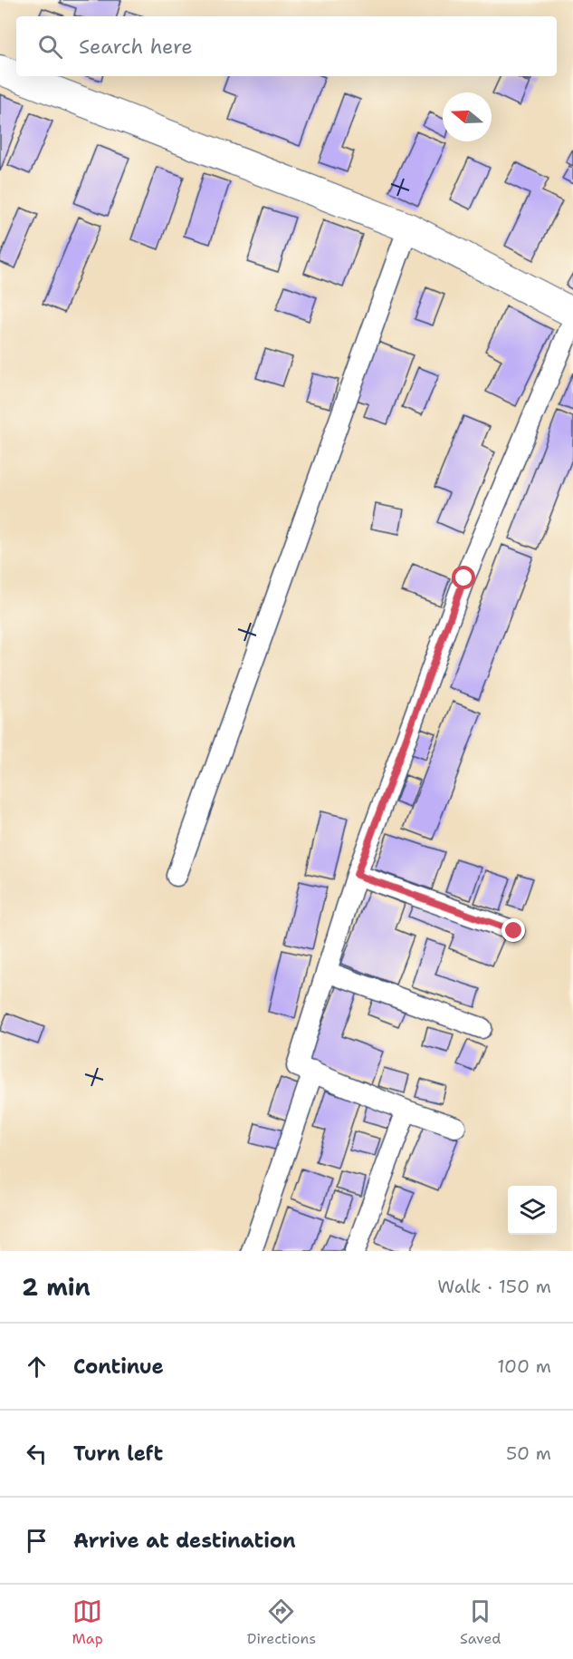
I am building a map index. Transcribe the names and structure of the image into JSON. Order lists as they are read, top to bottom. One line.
{"north":"left","page":{"search":"Search here","heading":["2 min","Walk · 150 m"],"list":[["Continue","100 m"],["Turn left","50 m"],"Arrive at destination"],"nav":["Map","Directions","Saved"]}}
